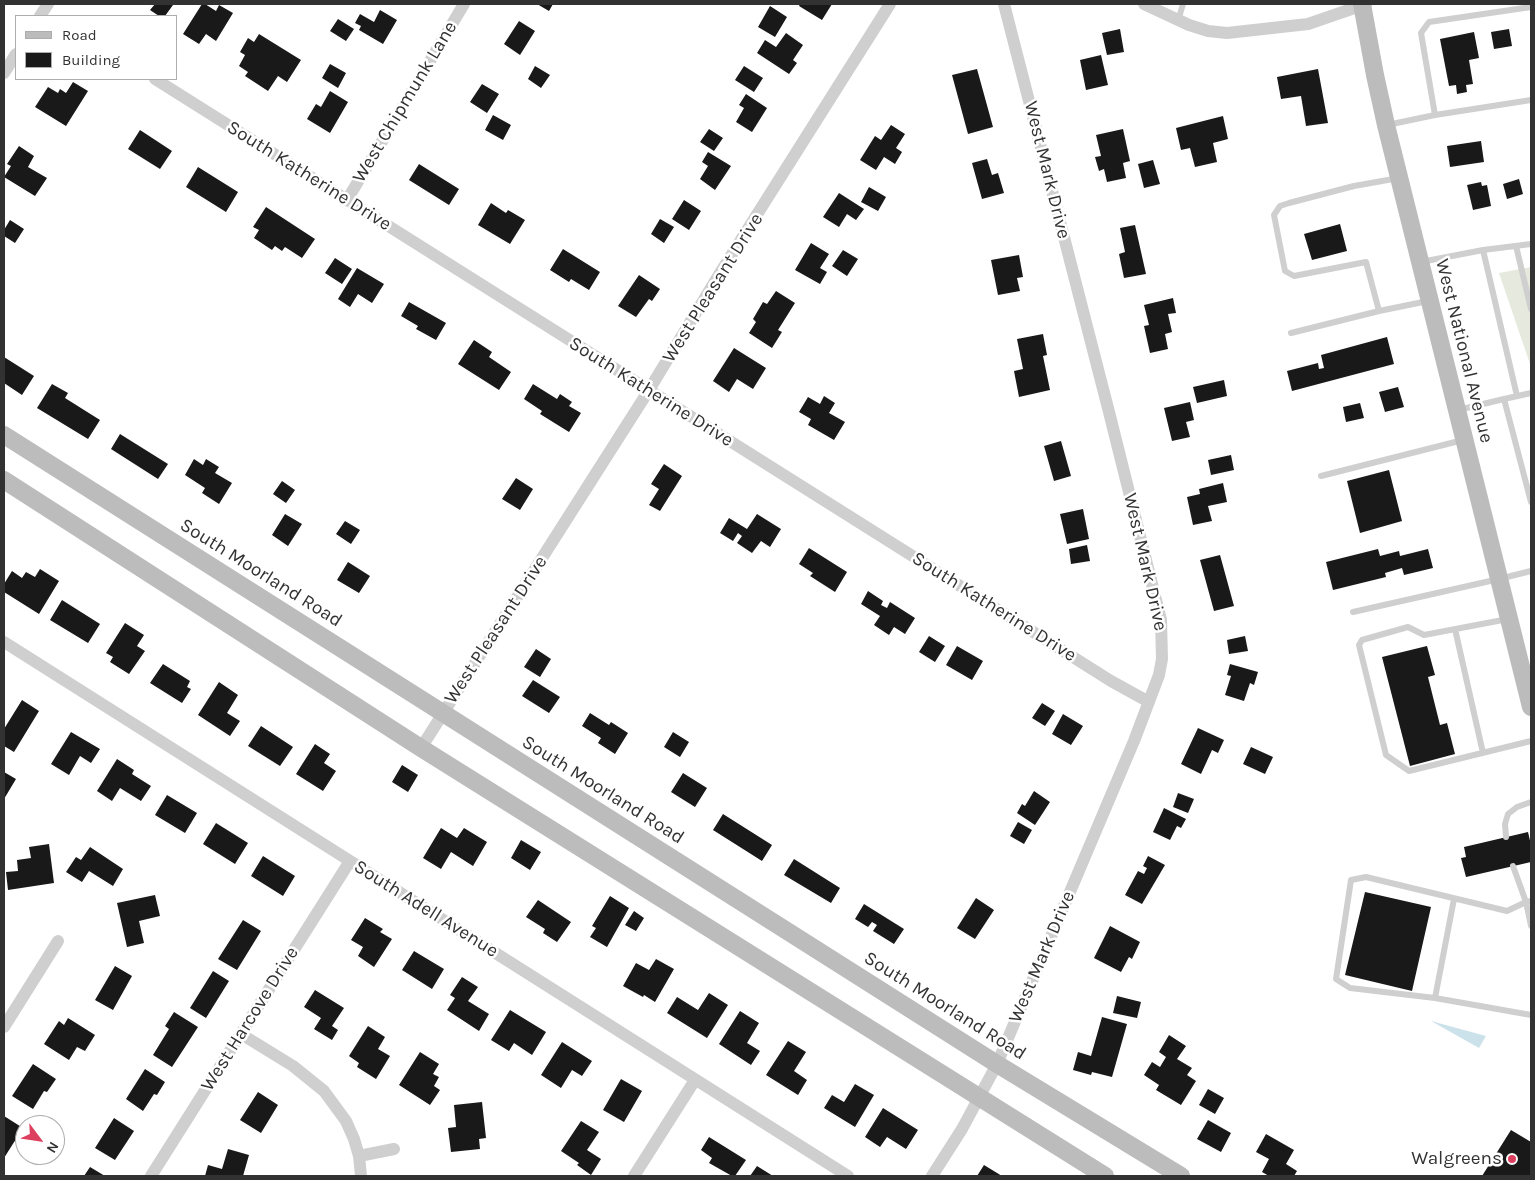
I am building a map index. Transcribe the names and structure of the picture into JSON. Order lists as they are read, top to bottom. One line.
{"streets":{"main road":["West National Avenue","South Moorland Road"],"street":["West Chipmunk Lane","West Mark Drive","South Katherine Drive","West Pleasant Drive","South Adell Avenue","West Harcove Drive"]},"crossings":[["West Chipmunk Lane","South Katherine Drive"],["West Mark Drive","South Katherine Drive"],["West Mark Drive","South Moorland Road"],["South Katherine Drive","West Pleasant Drive"],["West Pleasant Drive","South Moorland Road"],["South Adell Avenue","West Harcove Drive"]],"places":["Walgreens"],"legend":["Road","Building"],"north":"bottom right"}
